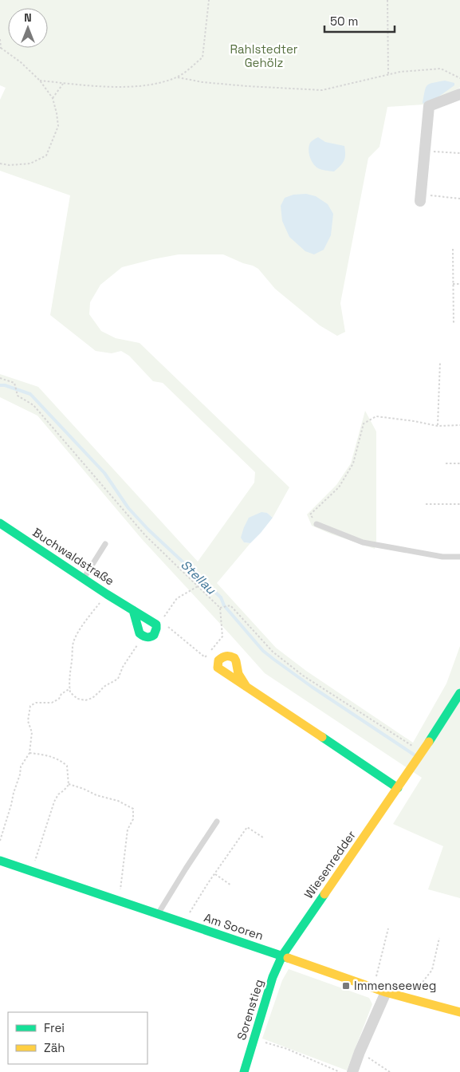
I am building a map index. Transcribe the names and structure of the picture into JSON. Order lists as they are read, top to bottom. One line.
{"streets":{"street":["Buchwaldstraße","Wiesenredder","Am Sooren","Sorenstieg"]},"crossings":[["Wiesenredder","Am Sooren"],["Wiesenredder","Sorenstieg"],["Am Sooren","Sorenstieg"]],"water":["Stellau"],"parks":["Rahlstedter Gehölz"],"places":{"transit":["Immenseeweg"]},"legend":["Frei","Zäh"],"scale_bar":"50 m","north":"top"}
